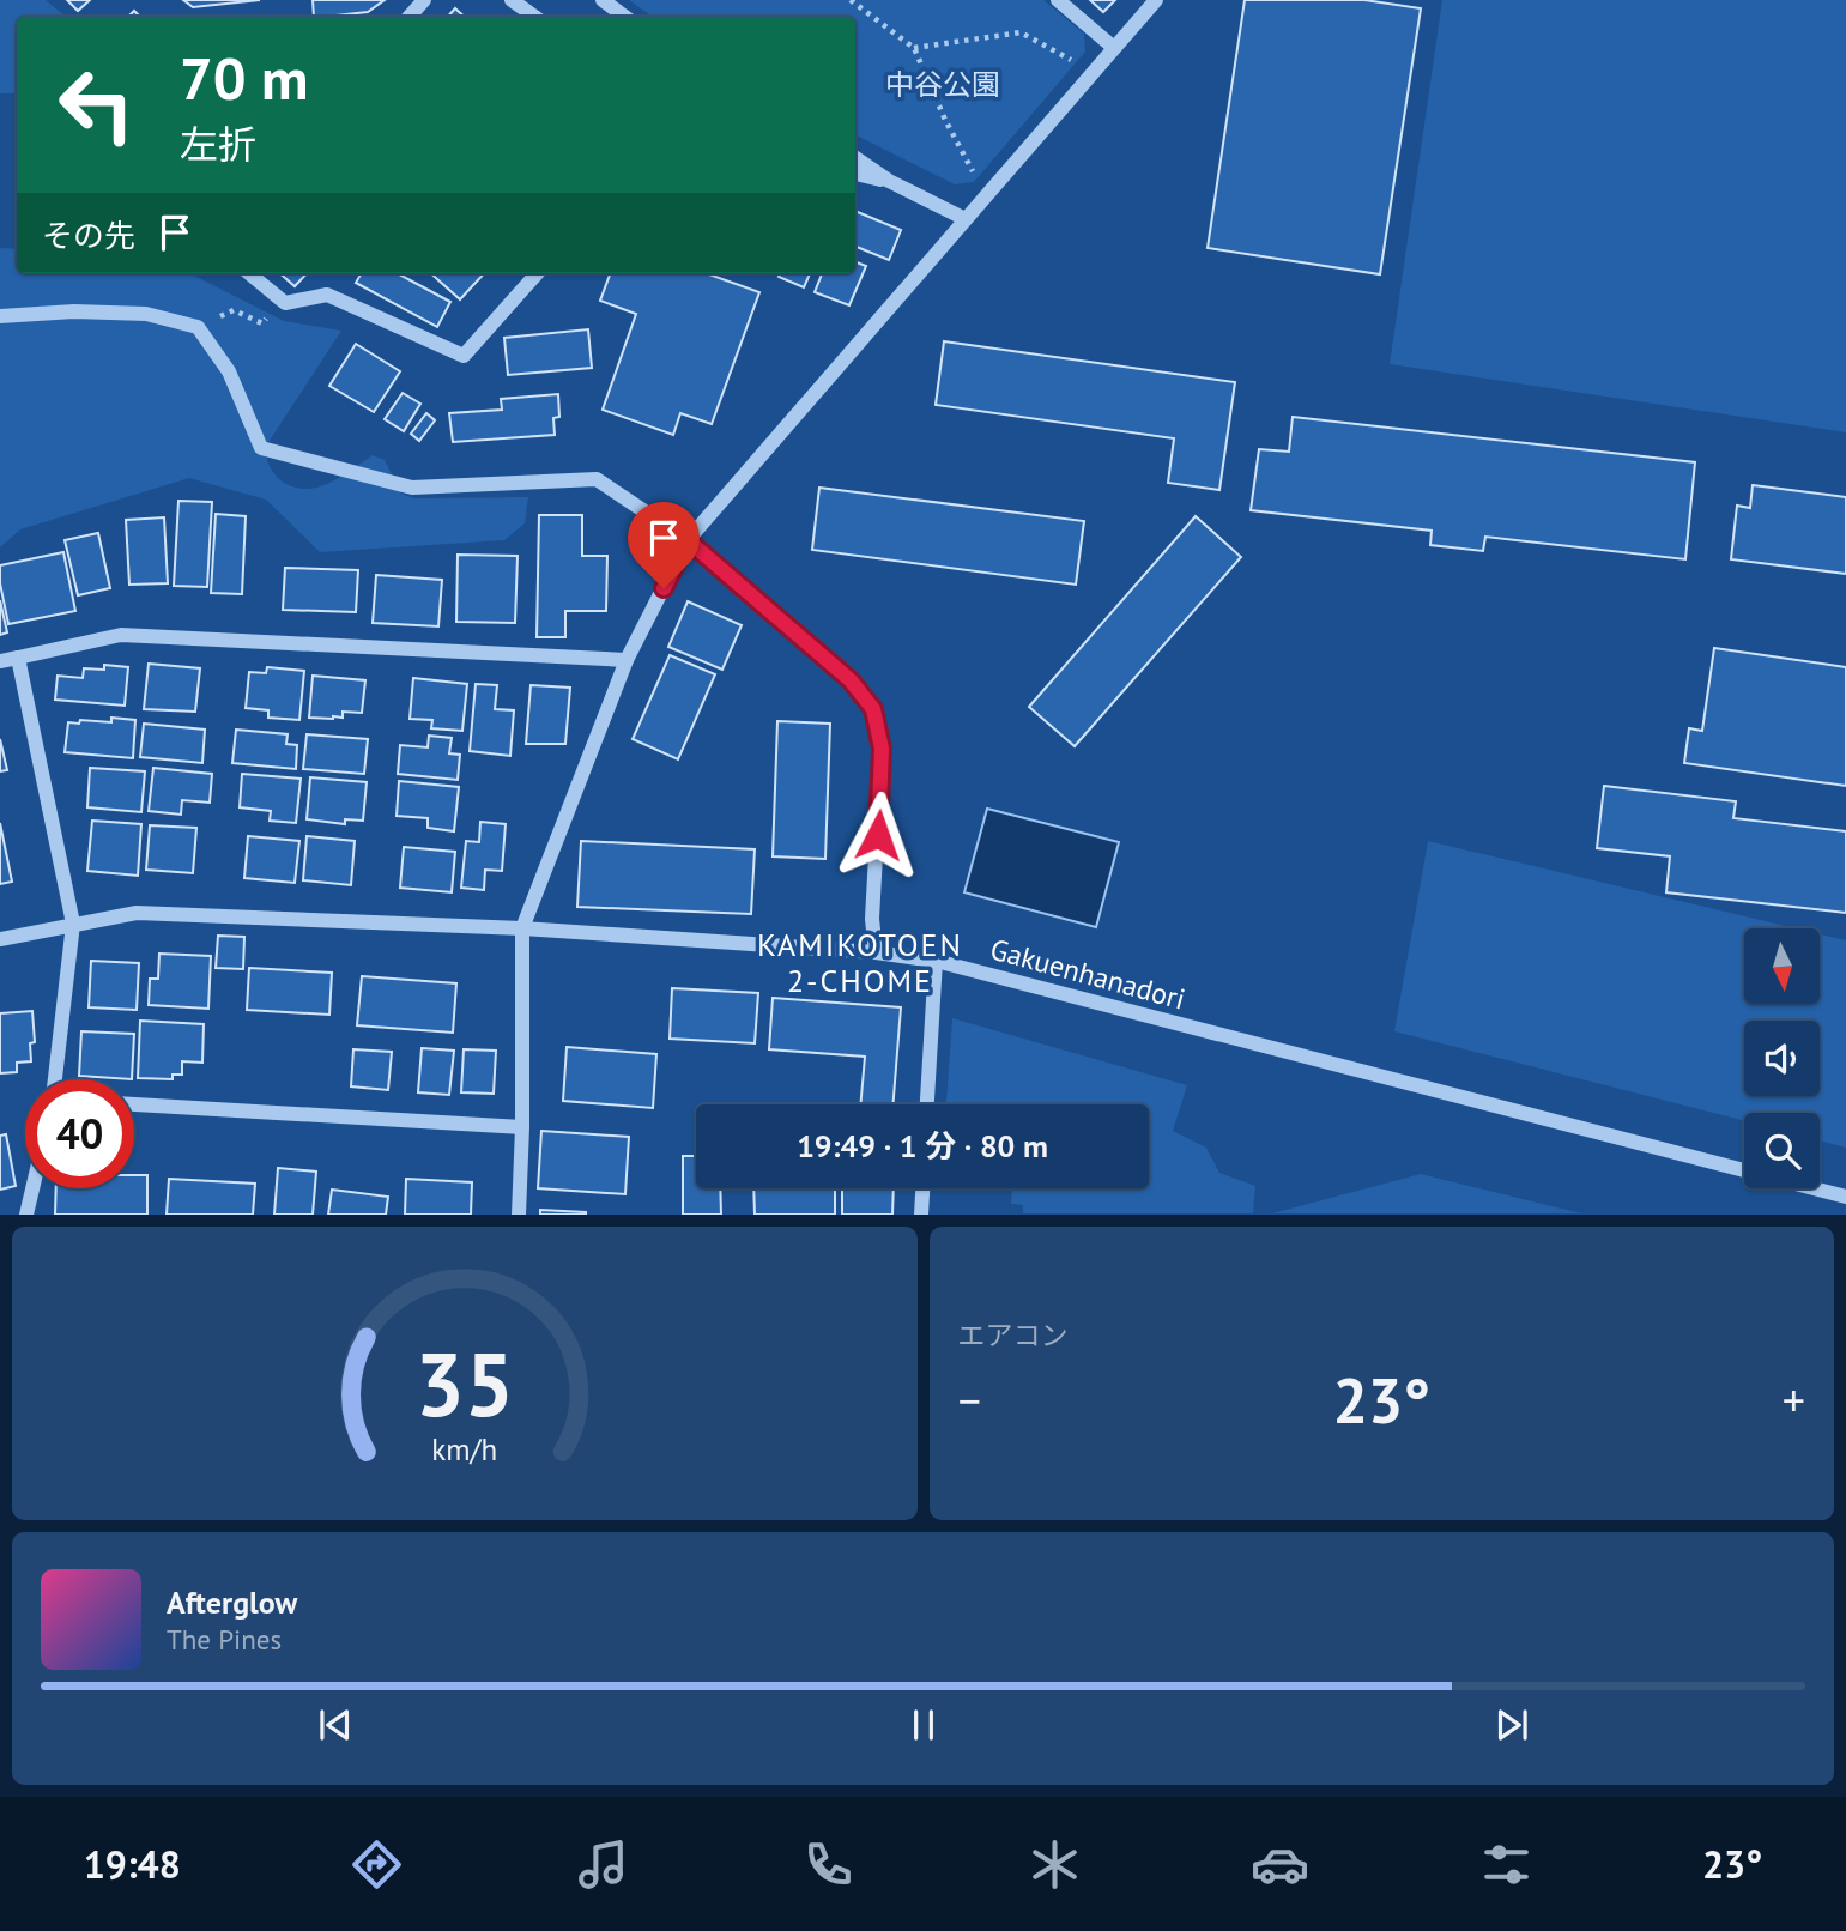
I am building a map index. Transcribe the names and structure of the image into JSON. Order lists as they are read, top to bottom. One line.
{"streets":{"street":["Gakuenhanadori"]},"districts":["KAMIKOTOEN 2-CHOME"],"parks":["中谷公園"],"north":"bottom","page":{"turn":["70 m","左折"],"then":"その先","limit":"40","trip":"19:49 · 1 分 · 80 m","tile":"エアコン","heat":["−","23°","+"],"song":["Afterglow","The Pines"],"tabs":["19:48","23°"],"gauge":["35","km/h"]}}
